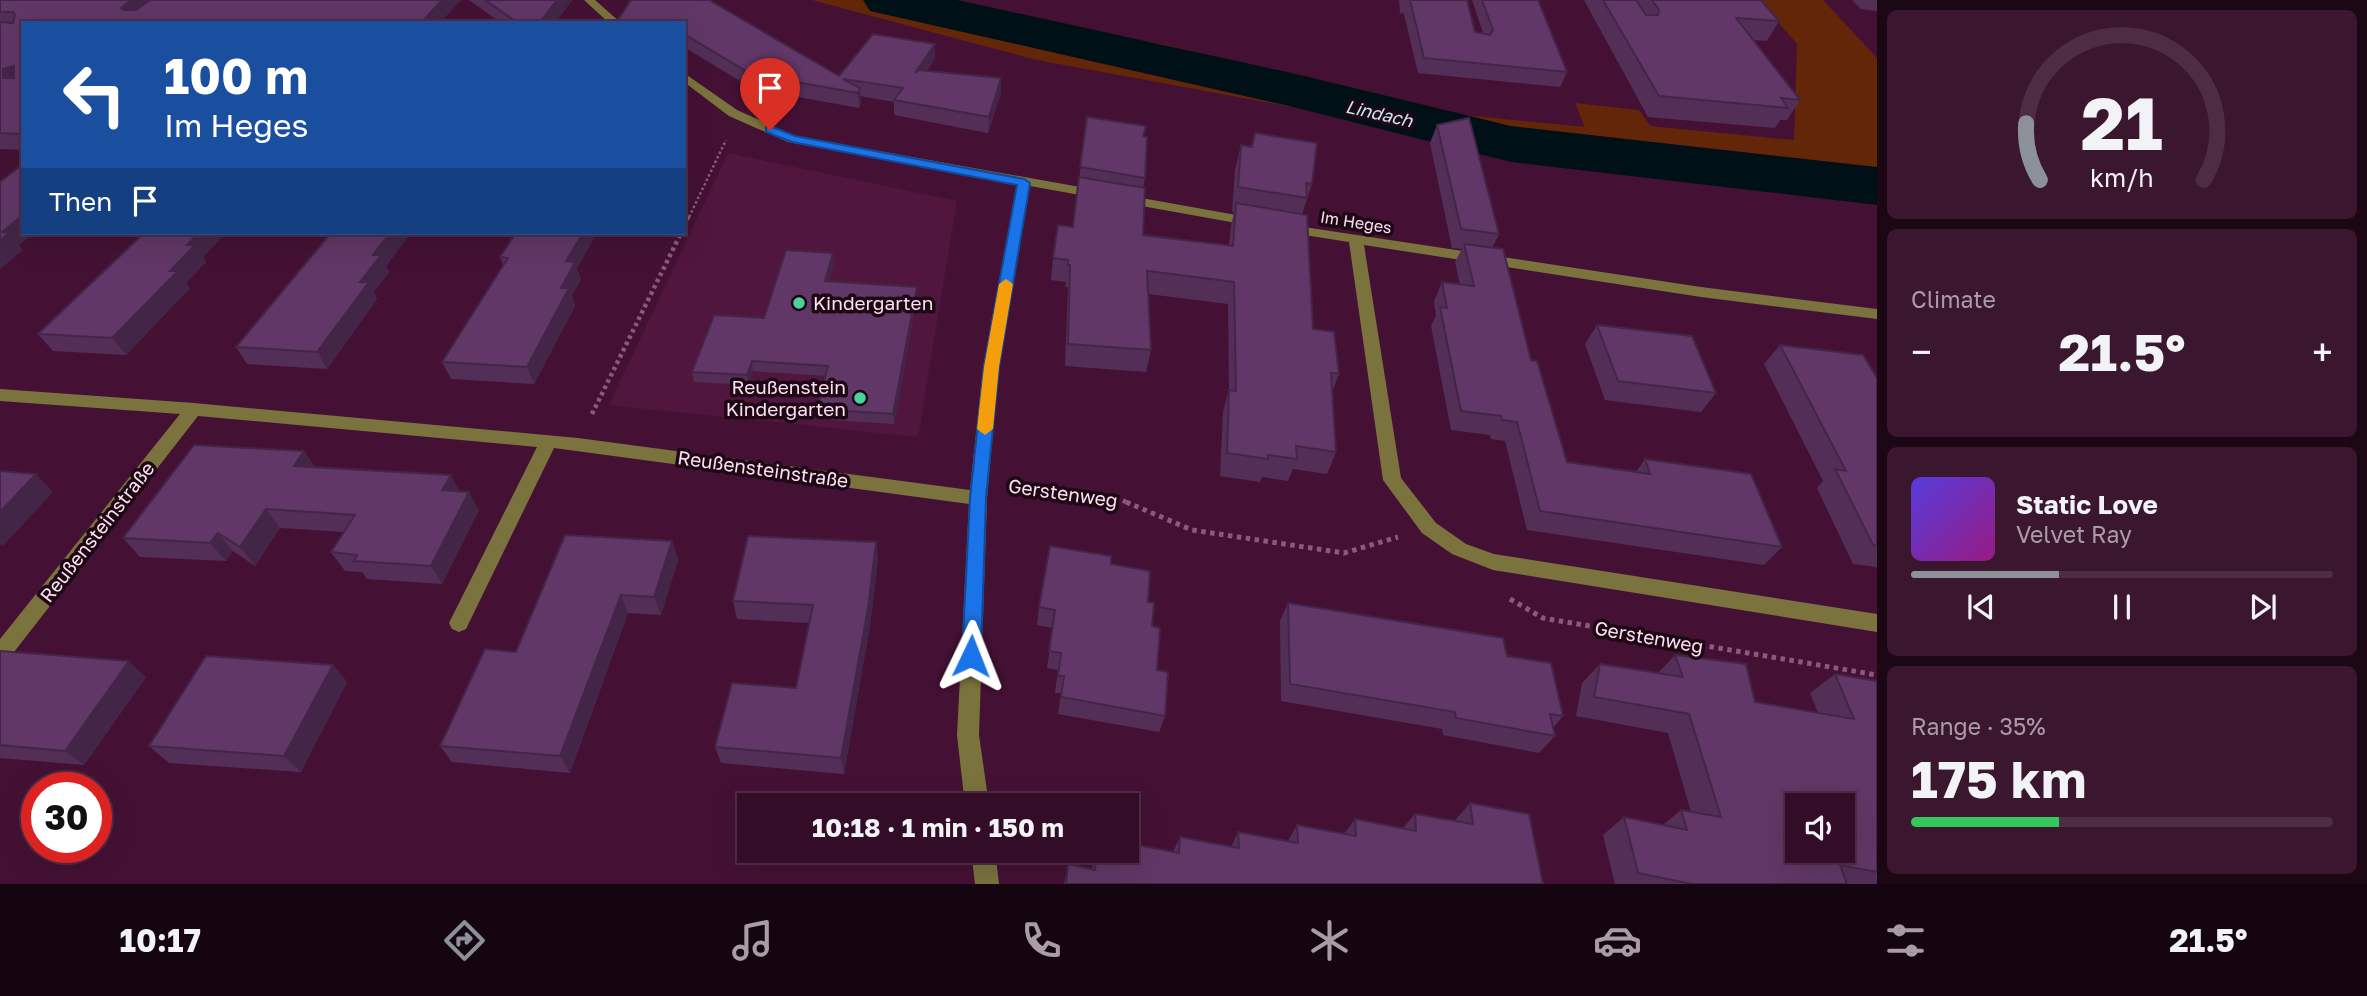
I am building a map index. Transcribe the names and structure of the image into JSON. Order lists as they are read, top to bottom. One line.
{"streets":{"street":["Im Heges","Reußensteinstraße"],"path":["Gerstenweg"]},"crossings":[["Reußensteinstraße","Gerstenweg"]],"water":["Lindach"],"places":["Kindergarten","Reußenstein Kindergarten"],"page":{"turn":["100 m","Im Heges"],"then":"Then","tile":["Climate",["Range · 35%","175 km"]],"heat":["−","21.5°","+"],"song":["Static Love","Velvet Ray"],"limit":"30","trip":"10:18 · 1 min · 150 m","tabs":["10:17","21.5°"],"gauge":["21","km/h"]}}
